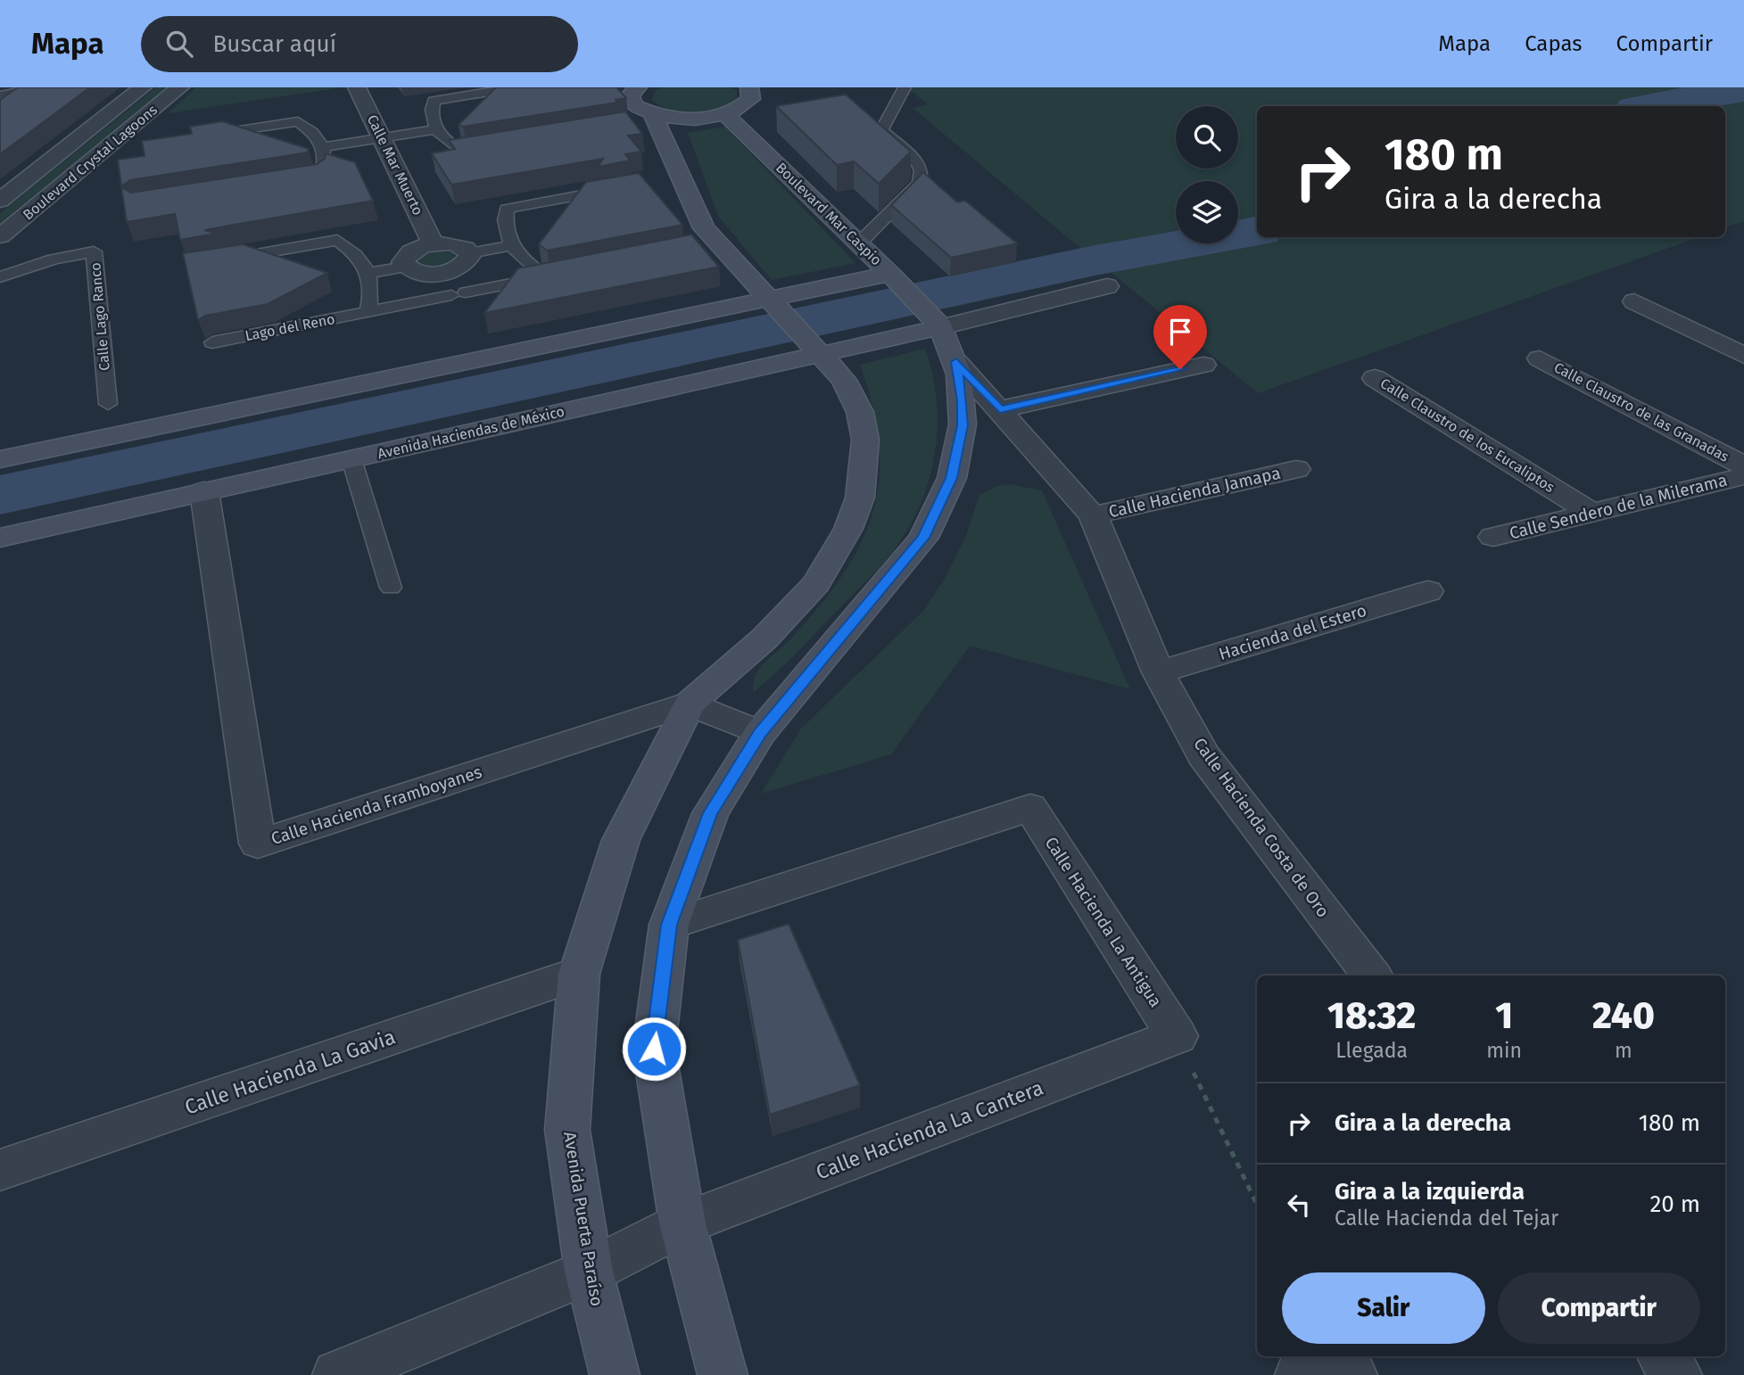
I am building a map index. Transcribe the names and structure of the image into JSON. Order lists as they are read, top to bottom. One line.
{"streets":{"street":["Boulevard Crystal Lagoons","Calle Mar Muerto","Boulevard Mar Caspio","Calle Claustro de las Granadas","Avenida Haciendas de México","Calle Claustro de los Eucaliptos","Calle Hacienda Jamapa","Calle Sendero de la Milerama","Hacienda del Estero","Calle Hacienda Framboyanes","Calle Hacienda Costa de Oro","Calle Hacienda La Antigua","Calle Hacienda La Gavia","Calle Hacienda La Cantera","Avenida Puerta Paraíso"],"lane":["Calle Lago Ranco","Lago del Reno"]},"crossings":[["Boulevard Mar Caspio","Avenida Haciendas de México"],["Avenida Haciendas de México","Calle Hacienda Framboyanes"],["Avenida Haciendas de México","Avenida Puerta Paraíso"],["Calle Claustro de los Eucaliptos","Calle Sendero de la Milerama"],["Calle Hacienda Jamapa","Calle Hacienda Costa de Oro"],["Hacienda del Estero","Calle Hacienda Costa de Oro"],["Calle Hacienda Framboyanes","Avenida Puerta Paraíso"],["Calle Hacienda La Antigua","Calle Hacienda La Cantera"],["Calle Hacienda La Gavia","Avenida Puerta Paraíso"]],"page":{"header":"Mapa","search":"Buscar aquí","nav":["Mapa","Capas","Compartir"],"turn":["180 m","Gira a la derecha"],"eta":["18:32","Llegada","1","min","240","m"],"list":[{"name":"Gira a la derecha","value":"180 m"},{"name":"Gira a la izquierda","note":"Calle Hacienda del Tejar","value":"20 m"}],"buttons":["Salir","Compartir"]}}
